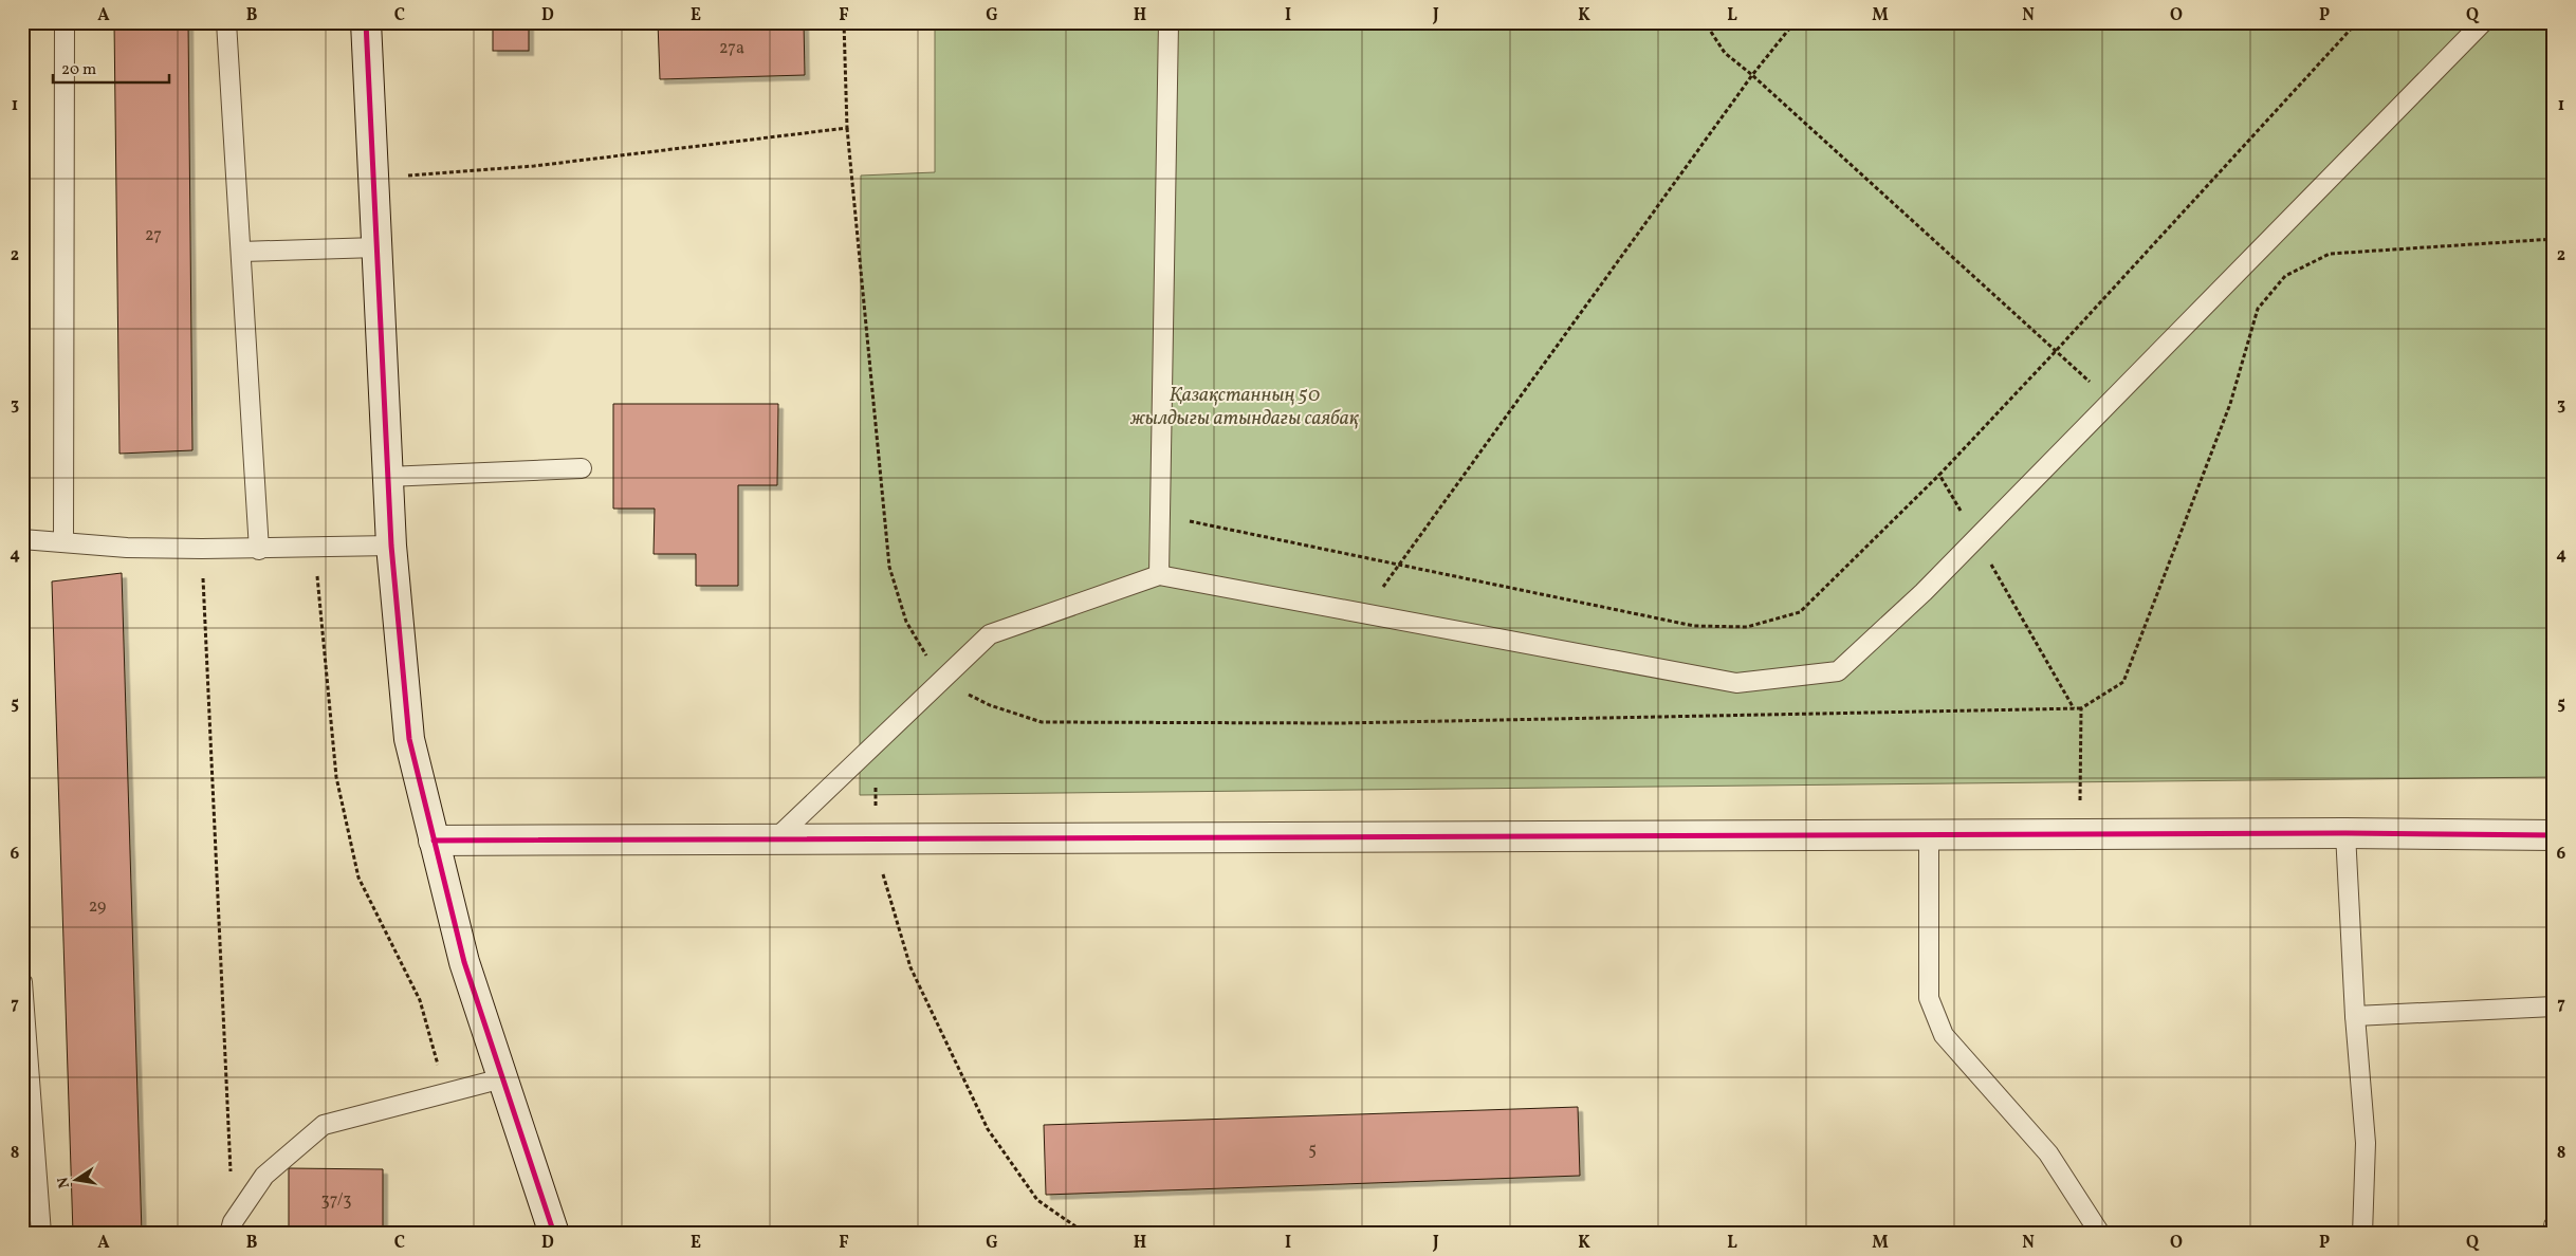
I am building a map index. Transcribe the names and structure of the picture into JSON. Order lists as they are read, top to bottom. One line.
{"parks":["Қазақстанның 50 жылдығы атындағы саябақ"],"house_numbers":["27а","27","29","5","37/3"],"scale_bar":"20 m","north":"left","grid":{"columns":["A","B","C","D","E","F","G","H","I","J","K","L","M","N","O","P","Q"],"rows":["1","2","3","4","5","6","7","8"]}}
